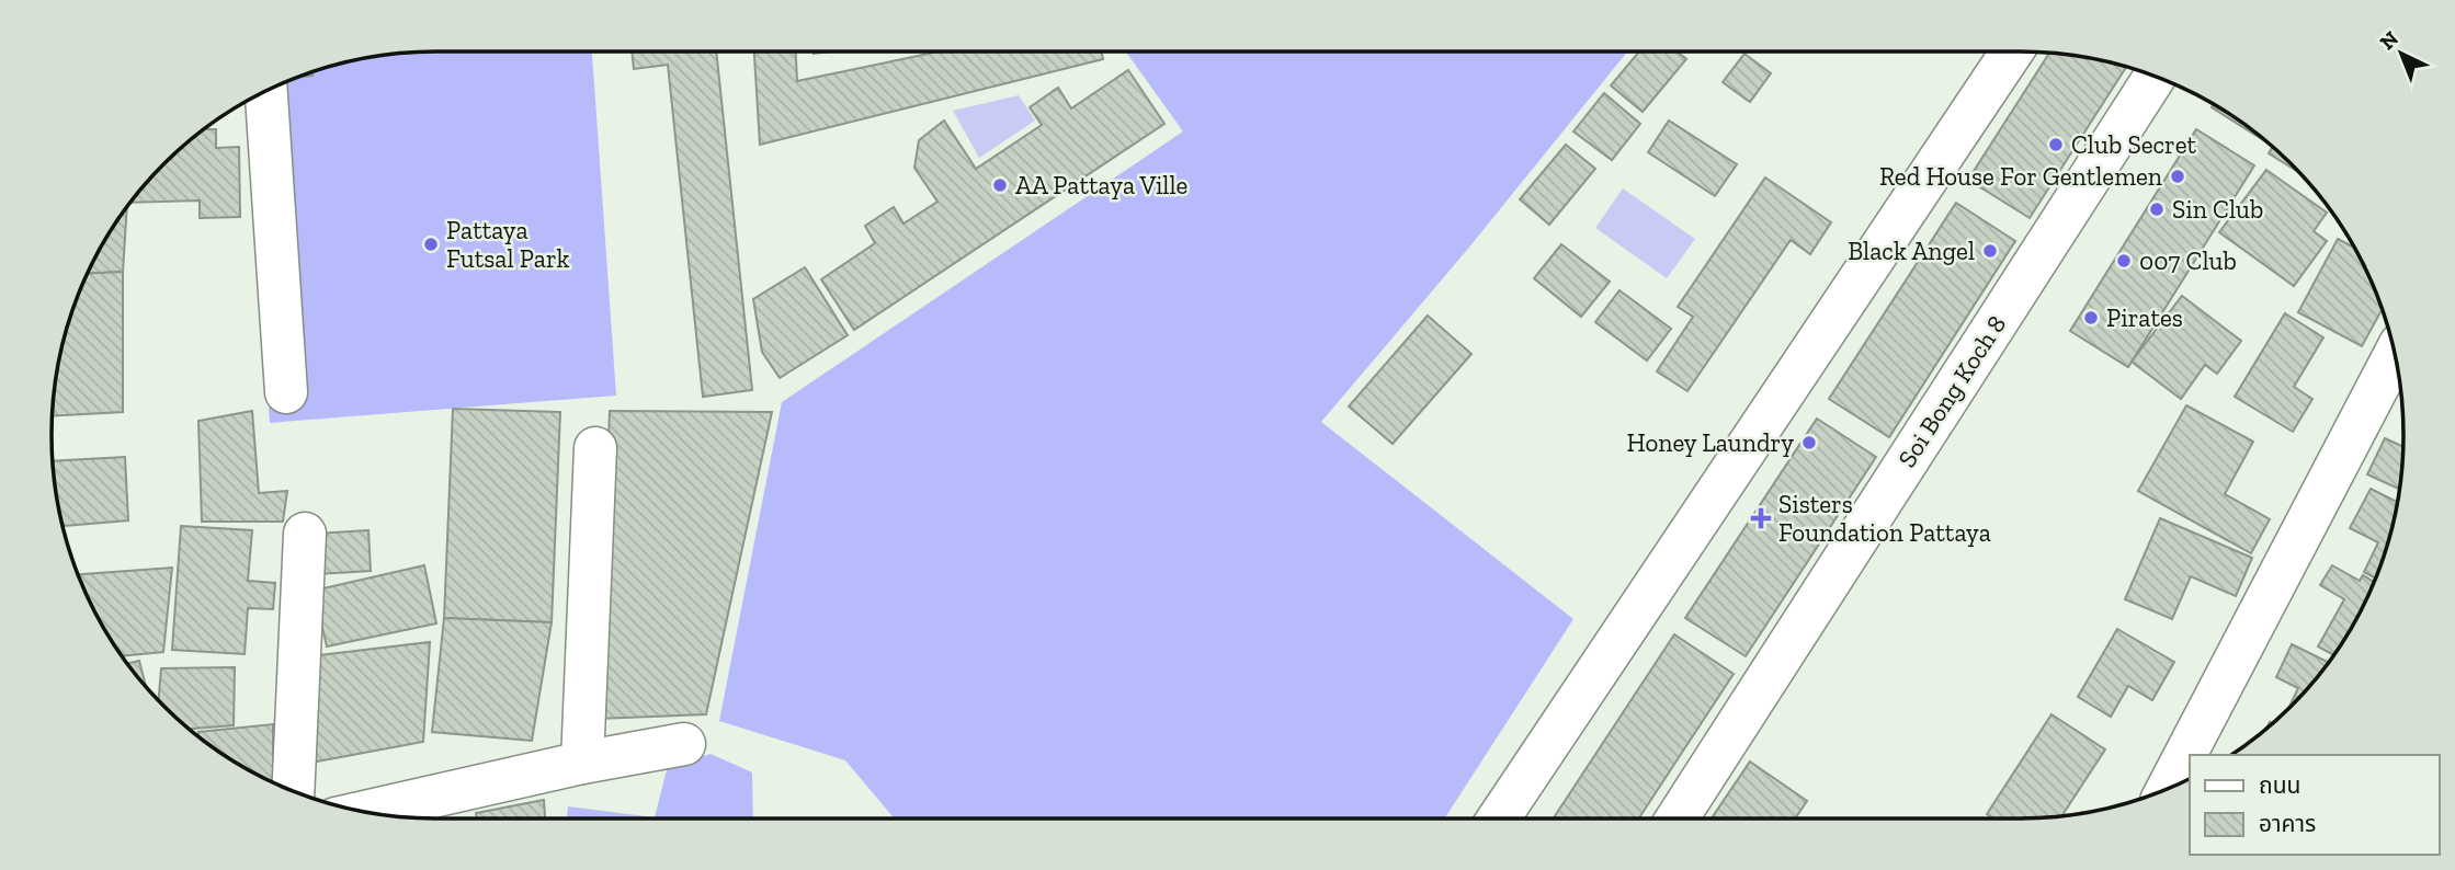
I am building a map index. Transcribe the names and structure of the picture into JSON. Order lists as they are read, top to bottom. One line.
{"streets":{"street":["Soi Bong Koch 8"]},"places":{"other":["Club Secret","Red House For Gentlemen","AA Pattaya Ville","Sin Club","Pattaya Futsal Park","Black Angel","007 Club","Pirates","Honey Laundry"],"health":["Sisters Foundation Pattaya"]},"legend":["ถนน","อาคาร"],"north":"top left"}
